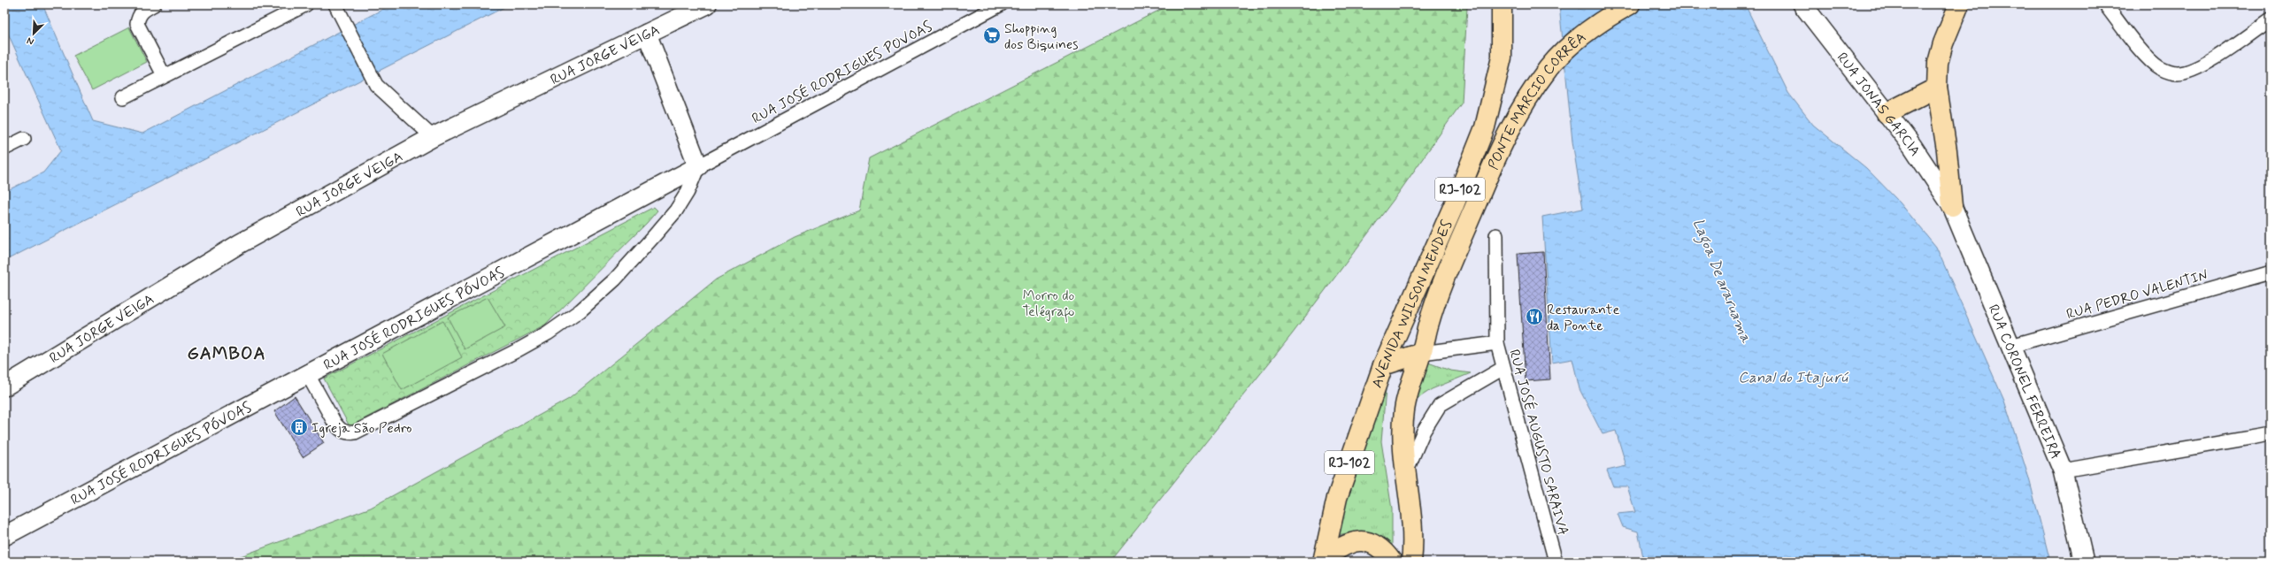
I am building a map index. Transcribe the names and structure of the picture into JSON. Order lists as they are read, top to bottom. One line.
{"streets":{"main road":["RUA JORGE VEIGA","PONTE MARCIO CORRÊA","RUA JONAS GARCIA","RJ-102","AVENIDA WILSON MENDES","RUA JOSÉ RODRIGUES PÓVOAS","RUA CORONEL FERREIRA"],"street":["RUA JOSÉ RODRIGUES POVOAS","RUA PEDRO VALENTIN","RUA JOSÉ AUGUSTO SARAIVA"]},"crossings":[["RUA JOSÉ RODRIGUES POVOAS","RUA JOSÉ RODRIGUES PÓVOAS"],["PONTE MARCIO CORRÊA","AVENIDA WILSON MENDES"],["RUA JONAS GARCIA","RUA CORONEL FERREIRA"],["RUA PEDRO VALENTIN","RUA CORONEL FERREIRA"],["AVENIDA WILSON MENDES","RUA JOSÉ AUGUSTO SARAIVA"]],"districts":["GAMBOA"],"water":["Lagoa De araruama","Canal do Itajurú"],"parks":["Morro do Telégrafo"],"places":{"supermarket":["Shopping dos Biquines"],"restaurant":["Restaurante da Ponte"],"building":["Igreja São Pedro"]},"north":"bottom left"}
